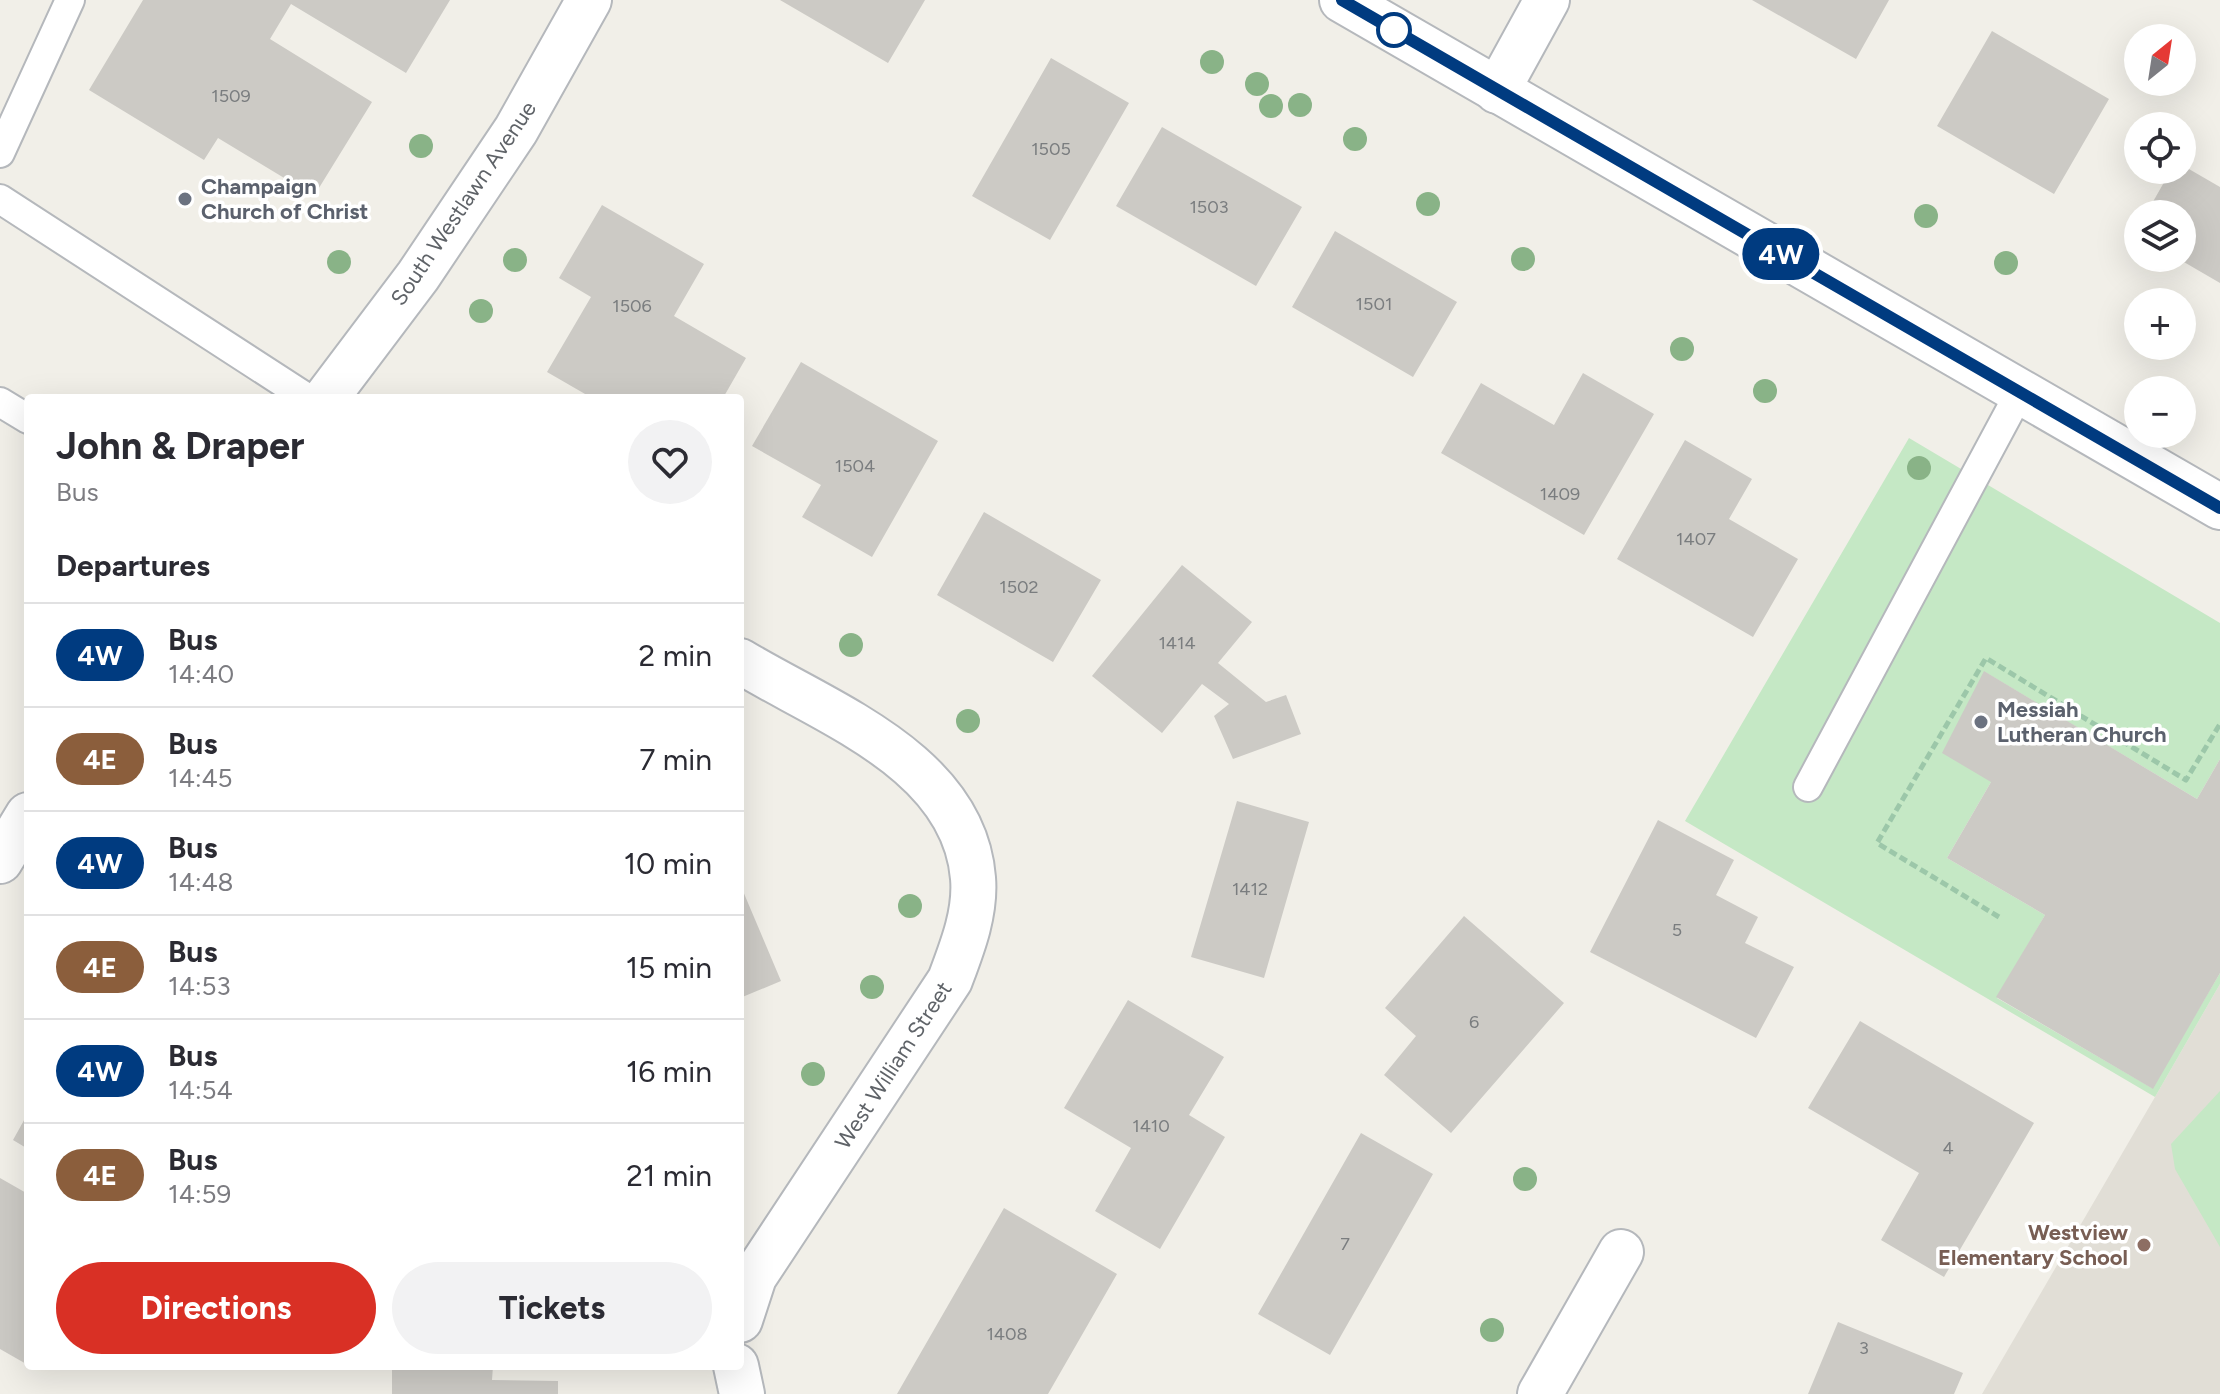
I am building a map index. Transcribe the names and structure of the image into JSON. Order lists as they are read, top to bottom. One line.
{"streets":{"street":["South Westlawn Avenue","West William Street"]},"places":["Champaign Church of Christ","Messiah Lutheran Church","Westview Elementary School"],"lines":["bus line 4W"],"house_numbers":["1509","1505","1503","1501","1506","1504","1409","1407","1502","1414","1412","5","6","1410","4","7","1408","3"],"north":"top right","page":{"on_map":"4W","map_buttons":["+","−"],"heading":[["John & Draper","Bus"],"Departures"],"list":[{"mark":"4W","name":"Bus","note":"14:40","value":"2 min"},{"mark":"4E","name":"Bus","note":"14:45","value":"7 min"},{"mark":"4W","name":"Bus","note":"14:48","value":"10 min"},{"mark":"4E","name":"Bus","note":"14:53","value":"15 min"},{"mark":"4W","name":"Bus","note":"14:54","value":"16 min"},{"mark":"4E","name":"Bus","note":"14:59","value":"21 min"}],"buttons":["Directions","Tickets"]}}
